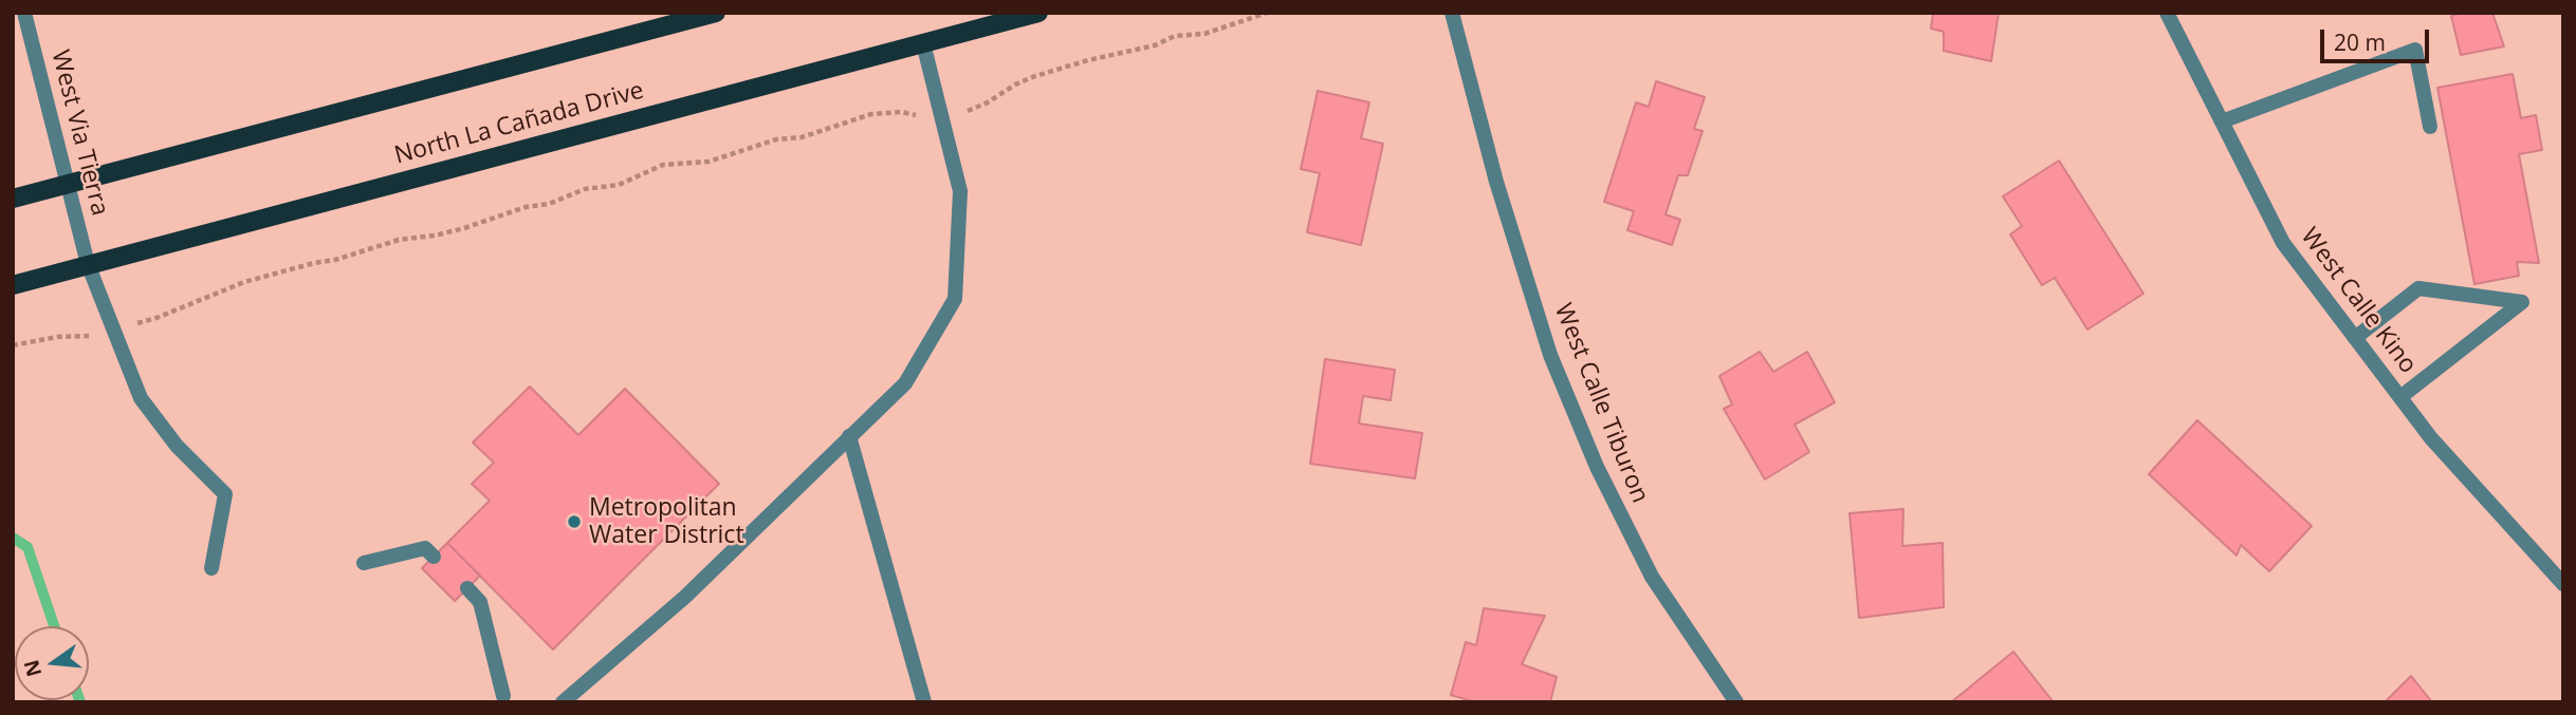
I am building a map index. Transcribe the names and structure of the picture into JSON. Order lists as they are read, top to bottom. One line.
{"streets":{"main road":["North La Cañada Drive"],"street":["West Via Tierra","West Calle Kino","West Calle Tiburon"]},"crossings":[["North La Cañada Drive","West Via Tierra"]],"places":["Metropolitan Water District"],"scale_bar":"20 m","north":"left"}
